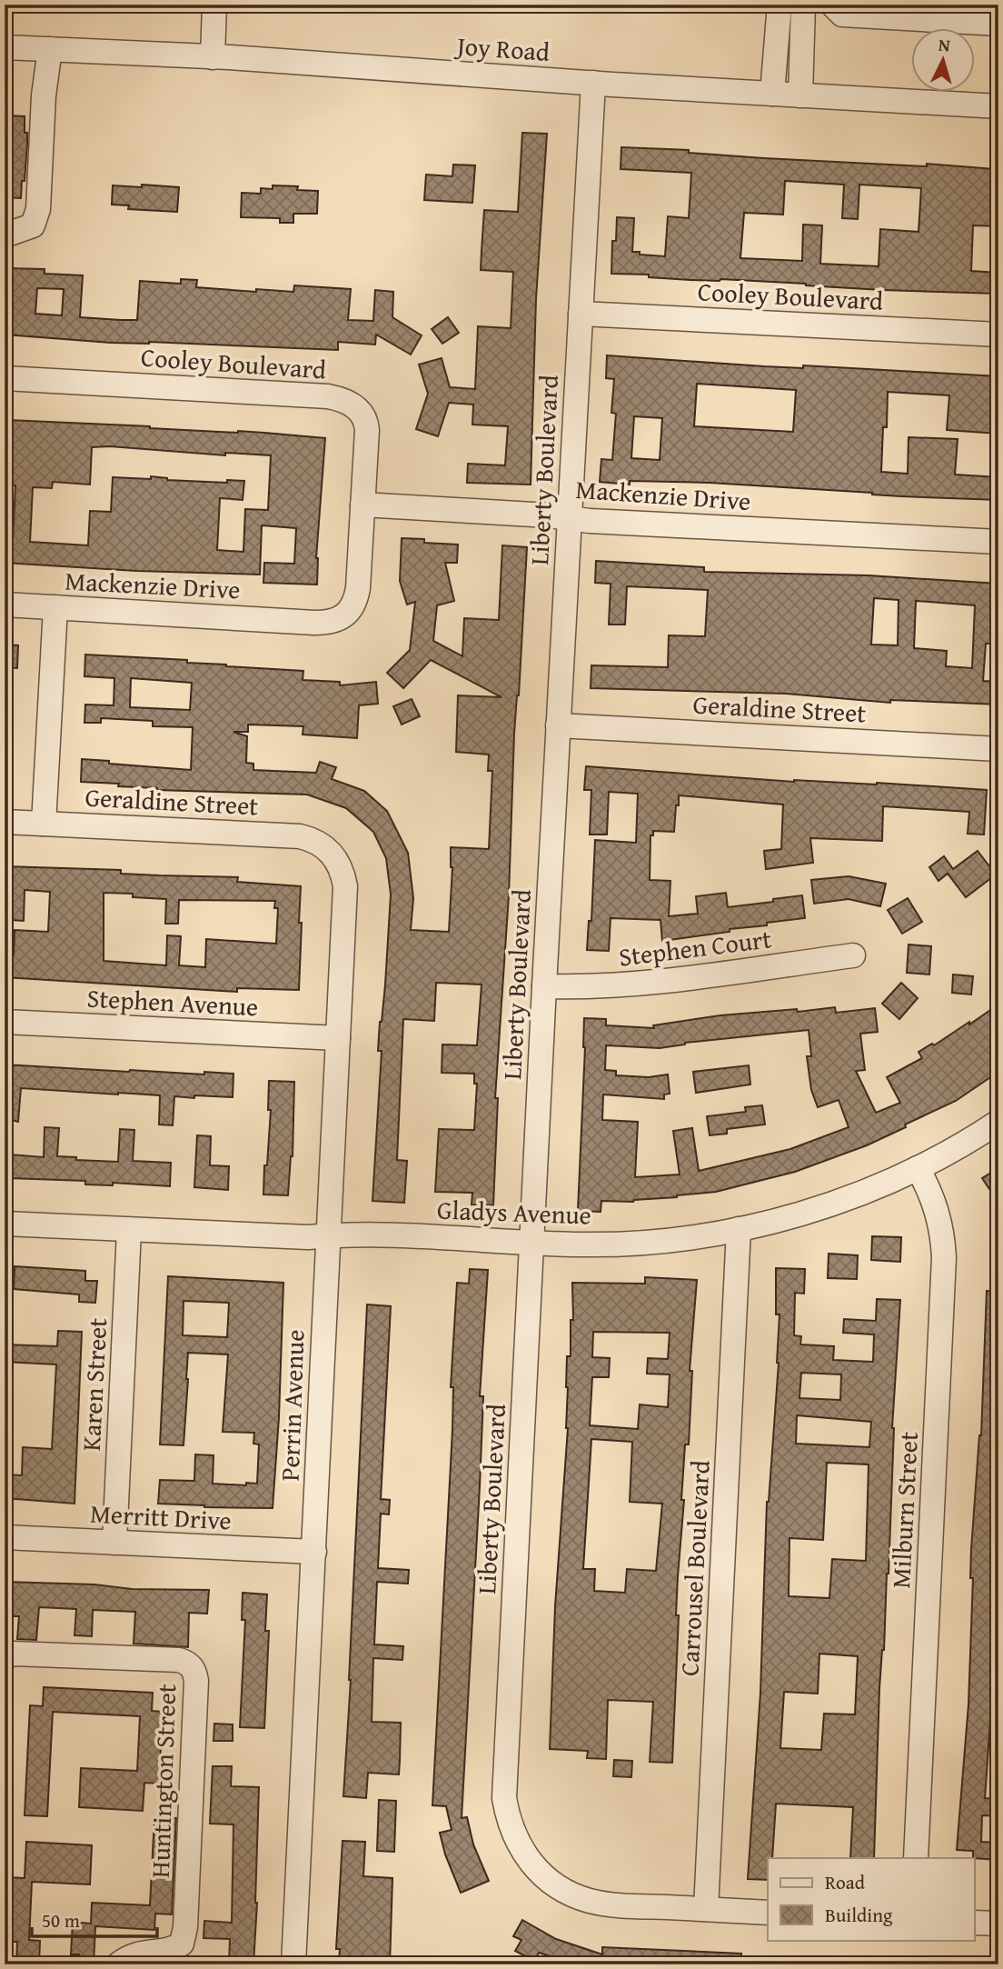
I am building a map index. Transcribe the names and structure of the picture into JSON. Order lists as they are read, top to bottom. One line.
{"streets":{"street":["Joy Road","Cooley Boulevard","Liberty Boulevard","Mackenzie Drive","Geraldine Street","Stephen Court","Stephen Avenue","Gladys Avenue","Karen Street","Perrin Avenue","Milburn Street","Merritt Drive","Carrousel Boulevard","Huntington Street"]},"crossings":[["Joy Road","Liberty Boulevard"],["Cooley Boulevard","Liberty Boulevard"],["Cooley Boulevard","Mackenzie Drive"],["Liberty Boulevard","Mackenzie Drive"],["Liberty Boulevard","Geraldine Street"],["Liberty Boulevard","Stephen Court"],["Liberty Boulevard","Gladys Avenue"],["Liberty Boulevard","Carrousel Boulevard"],["Geraldine Street","Perrin Avenue"],["Stephen Avenue","Perrin Avenue"],["Gladys Avenue","Karen Street"],["Gladys Avenue","Perrin Avenue"],["Gladys Avenue","Milburn Street"],["Gladys Avenue","Carrousel Boulevard"],["Karen Street","Merritt Drive"],["Perrin Avenue","Merritt Drive"]],"legend":["Road","Building"],"scale_bar":"50 m","north":"top"}
